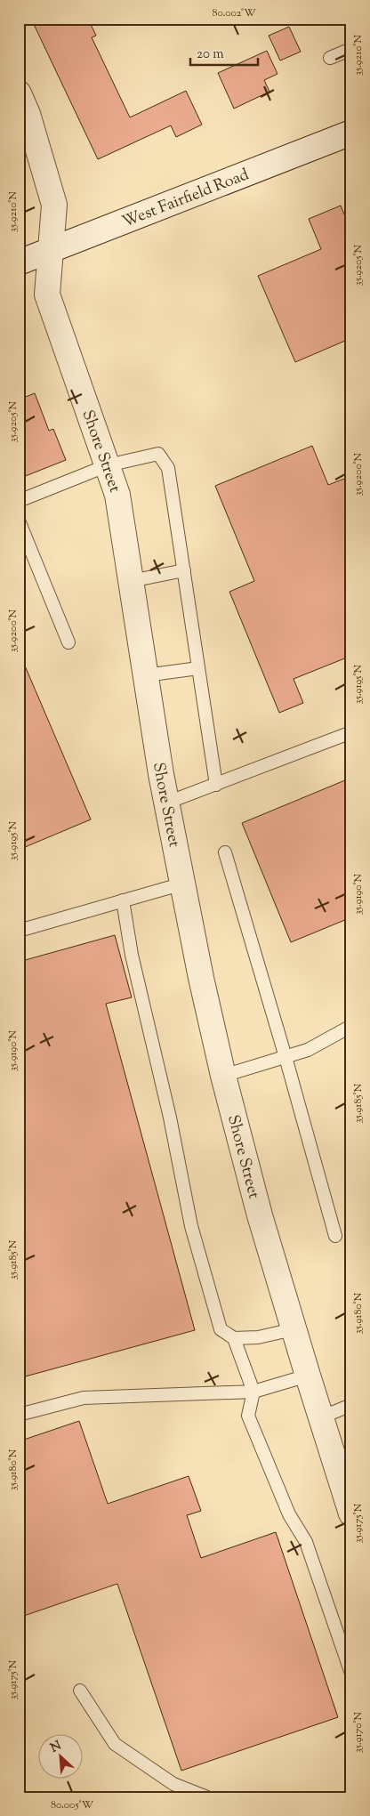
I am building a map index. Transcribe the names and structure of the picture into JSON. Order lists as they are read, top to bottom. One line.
{"streets":{"street":["West Fairfield Road","Shore Street"]},"crossings":[["West Fairfield Road","Shore Street"]],"scale_bar":"20 m","north":"top left","coordinates":["80.002°W","35.9210°N","35.9205°N","35.9200°N","35.9195°N","35.9190°N","35.9185°N","35.9180°N","35.9175°N","35.9170°N","80.005°W"]}
